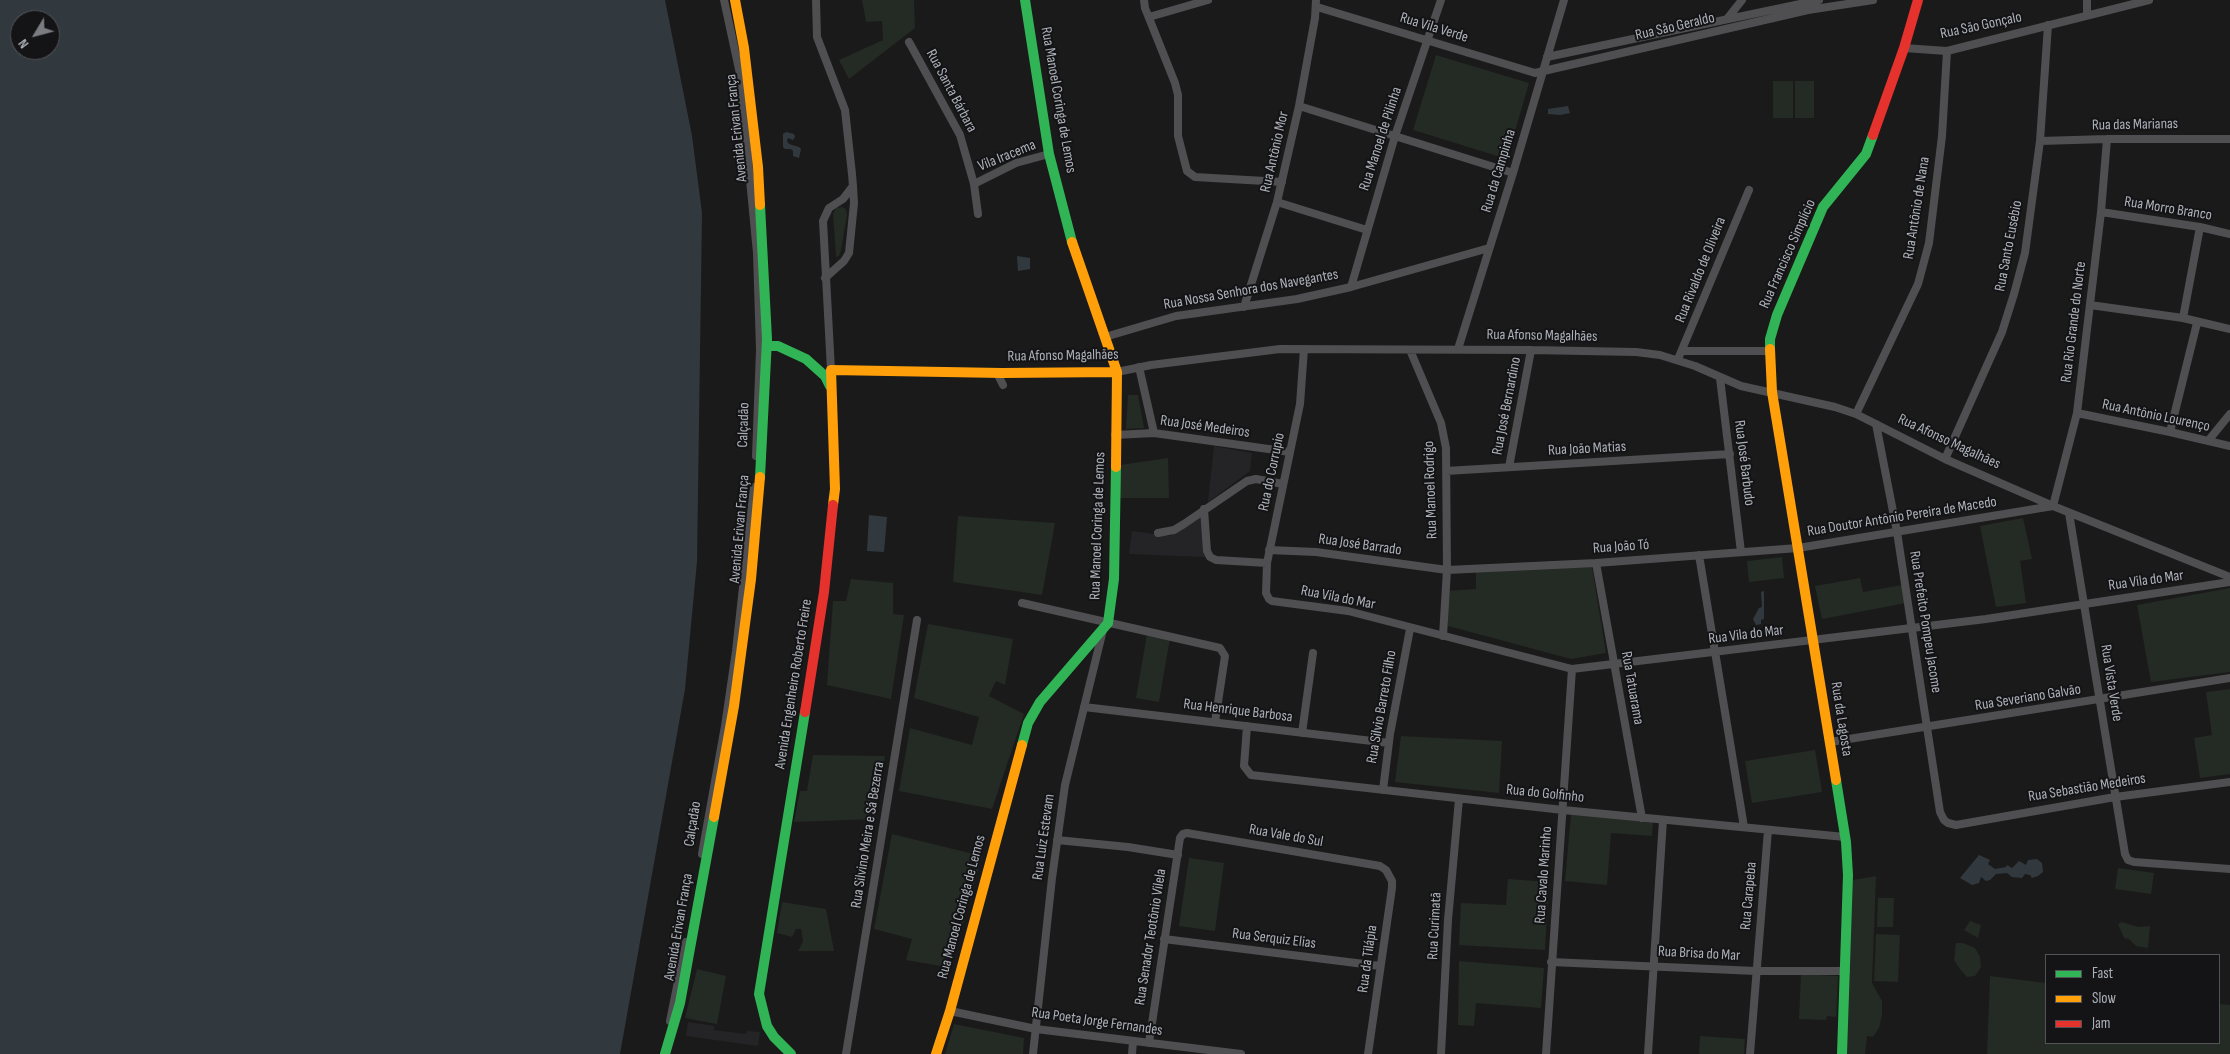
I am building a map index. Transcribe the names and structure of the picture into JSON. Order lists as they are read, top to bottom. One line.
{"streets":{"street":["Rua São Gonçalo","Rua São Geraldo","Rua Vila Verde","Rua Santa Bárbara","Rua Manoel Coringa de Lemos","Rua das Marianas","Avenida Erivan França","Rua Manoel de Pilinha","Rua Antônio Mor","Vila Iracema","Rua da Campinha","Rua Antônio de Nana","Rua Morro Branco","Rua Santo Eusébio","Rua Francisco Simplício","Rua Rivaldo de Oliveira","Rua Nossa Senhora dos Navegantes","Rua Rio Grande do Norte","Rua Afonso Magalhães","Rua José Bernardino","Rua Antônio Lourenço","Calçadão","Rua José Medeiros","Rua João Matias","Rua José Barbudo","Rua do Corrupio","Rua Manoel Rodrigo","Rua Doutor Antônio Pereira de Macedo","Rua José Barrado","Rua João Tó","Rua Vila do Mar","Rua Prefeito Pompeu Jacome","Rua Vista Verde","Avenida Engenheiro Roberto Freire","Rua Tatuarama","Rua Severiano Galvão","Rua Silvio Barreto Filho","Rua Henrique Barbosa","Rua da Lagosta","Rua Sebastião Medeiros","Rua do Golfinho","Rua Silvino Meira e Sá Bezerra","Rua Vale do Sul","Rua Luiz Estevam","Rua Cavalo Marinho","Rua Carapeba","Rua Curimatã","Rua Senador Teotônio Vilela","Rua Serquiz Elias","Rua Brisa do Mar","Rua da Tilápia","Rua Poeta Jorge Fernandes"]},"crossings":[["Rua São Gonçalo","Rua Antônio de Nana"],["Rua São Gonçalo","Rua Santo Eusébio"],["Rua São Gonçalo","Rua Francisco Simplício"],["Rua São Geraldo","Rua Vila Verde"],["Rua São Geraldo","Rua da Campinha"],["Rua Vila Verde","Rua Manoel de Pilinha"],["Rua Vila Verde","Rua Antônio Mor"],["Rua Vila Verde","Rua da Campinha"],["Rua Santa Bárbara","Vila Iracema"],["Rua Manoel Coringa de Lemos","Vila Iracema"],["Rua Manoel Coringa de Lemos","Rua Nossa Senhora dos Navegantes"],["Rua Manoel Coringa de Lemos","Rua Afonso Magalhães"],["Rua Manoel Coringa de Lemos","Rua José Medeiros"],["Rua Manoel Coringa de Lemos","Rua Luiz Estevam"],["Rua Manoel Coringa de Lemos","Rua Poeta Jorge Fernandes"],["Rua das Marianas","Rua Santo Eusébio"],["Rua das Marianas","Rua Rio Grande do Norte"],["Rua Manoel de Pilinha","Rua Nossa Senhora dos Navegantes"],["Rua Antônio Mor","Rua Nossa Senhora dos Navegantes"],["Rua da Campinha","Rua Nossa Senhora dos Navegantes"],["Rua da Campinha","Rua Afonso Magalhães"],["Rua Antônio de Nana","Rua Afonso Magalhães"],["Rua Morro Branco","Rua Rio Grande do Norte"],["Rua Santo Eusébio","Rua Afonso Magalhães"],["Rua Francisco Simplício","Rua Afonso Magalhães"],["Rua Francisco Simplício","Rua da Lagosta"],["Rua Rivaldo de Oliveira","Rua Afonso Magalhães"],["Rua Rio Grande do Norte","Rua Afonso Magalhães"],["Rua Rio Grande do Norte","Rua Antônio Lourenço"],["Rua Rio Grande do Norte","Rua Doutor Antônio Pereira de Macedo"],["Rua Afonso Magalhães","Rua José Bernardino"],["Rua Afonso Magalhães","Rua José Barbudo"],["Rua Afonso Magalhães","Rua do Corrupio"],["Rua Afonso Magalhães","Rua Manoel Rodrigo"],["Rua Afonso Magalhães","Rua Doutor Antônio Pereira de Macedo"],["Rua Afonso Magalhães","Rua Prefeito Pompeu Jacome"],["Rua Afonso Magalhães","Rua Vista Verde"],["Rua Afonso Magalhães","Rua da Lagosta"],["Rua José Bernardino","Rua João Matias"],["Rua José Medeiros","Rua do Corrupio"],["Rua João Matias","Rua José Barbudo"],["Rua João Matias","Rua Manoel Rodrigo"],["Rua José Barbudo","Rua João Tó"],["Rua do Corrupio","Rua José Barrado"],["Rua do Corrupio","Rua Vila do Mar"],["Rua Manoel Rodrigo","Rua José Barrado"],["Rua Manoel Rodrigo","Rua João Tó"],["Rua Manoel Rodrigo","Rua Vila do Mar"],["Rua Doutor Antônio Pereira de Macedo","Rua João Tó"],["Rua Doutor Antônio Pereira de Macedo","Rua Prefeito Pompeu Jacome"],["Rua Doutor Antônio Pereira de Macedo","Rua da Lagosta"],["Rua José Barrado","Rua João Tó"],["Rua João Tó","Rua Tatuarama"],["Rua João Tó","Rua da Lagosta"],["Rua Vila do Mar","Rua Prefeito Pompeu Jacome"],["Rua Vila do Mar","Rua Vista Verde"],["Rua Vila do Mar","Rua Tatuarama"],["Rua Vila do Mar","Rua Silvio Barreto Filho"],["Rua Vila do Mar","Rua da Lagosta"],["Rua Vila do Mar","Rua Cavalo Marinho"],["Rua Prefeito Pompeu Jacome","Rua Severiano Galvão"],["Rua Prefeito Pompeu Jacome","Rua Sebastião Medeiros"],["Rua Vista Verde","Rua Severiano Galvão"],["Rua Vista Verde","Rua Sebastião Medeiros"],["Rua Tatuarama","Rua do Golfinho"],["Rua Severiano Galvão","Rua da Lagosta"],["Rua Silvio Barreto Filho","Rua Henrique Barbosa"],["Rua Silvio Barreto Filho","Rua do Golfinho"],["Rua Henrique Barbosa","Rua do Golfinho"],["Rua Henrique Barbosa","Rua Luiz Estevam"],["Rua da Lagosta","Rua do Golfinho"],["Rua da Lagosta","Rua Brisa do Mar"],["Rua do Golfinho","Rua Cavalo Marinho"],["Rua do Golfinho","Rua Carapeba"],["Rua do Golfinho","Rua Curimatã"],["Rua Vale do Sul","Rua Senador Teotônio Vilela"],["Rua Vale do Sul","Rua da Tilápia"],["Rua Luiz Estevam","Rua Poeta Jorge Fernandes"],["Rua Cavalo Marinho","Rua Brisa do Mar"],["Rua Carapeba","Rua Brisa do Mar"],["Rua Senador Teotônio Vilela","Rua Serquiz Elias"],["Rua Senador Teotônio Vilela","Rua Poeta Jorge Fernandes"],["Rua Serquiz Elias","Rua da Tilápia"]],"legend":["Fast","Slow","Jam"],"north":"bottom left"}
